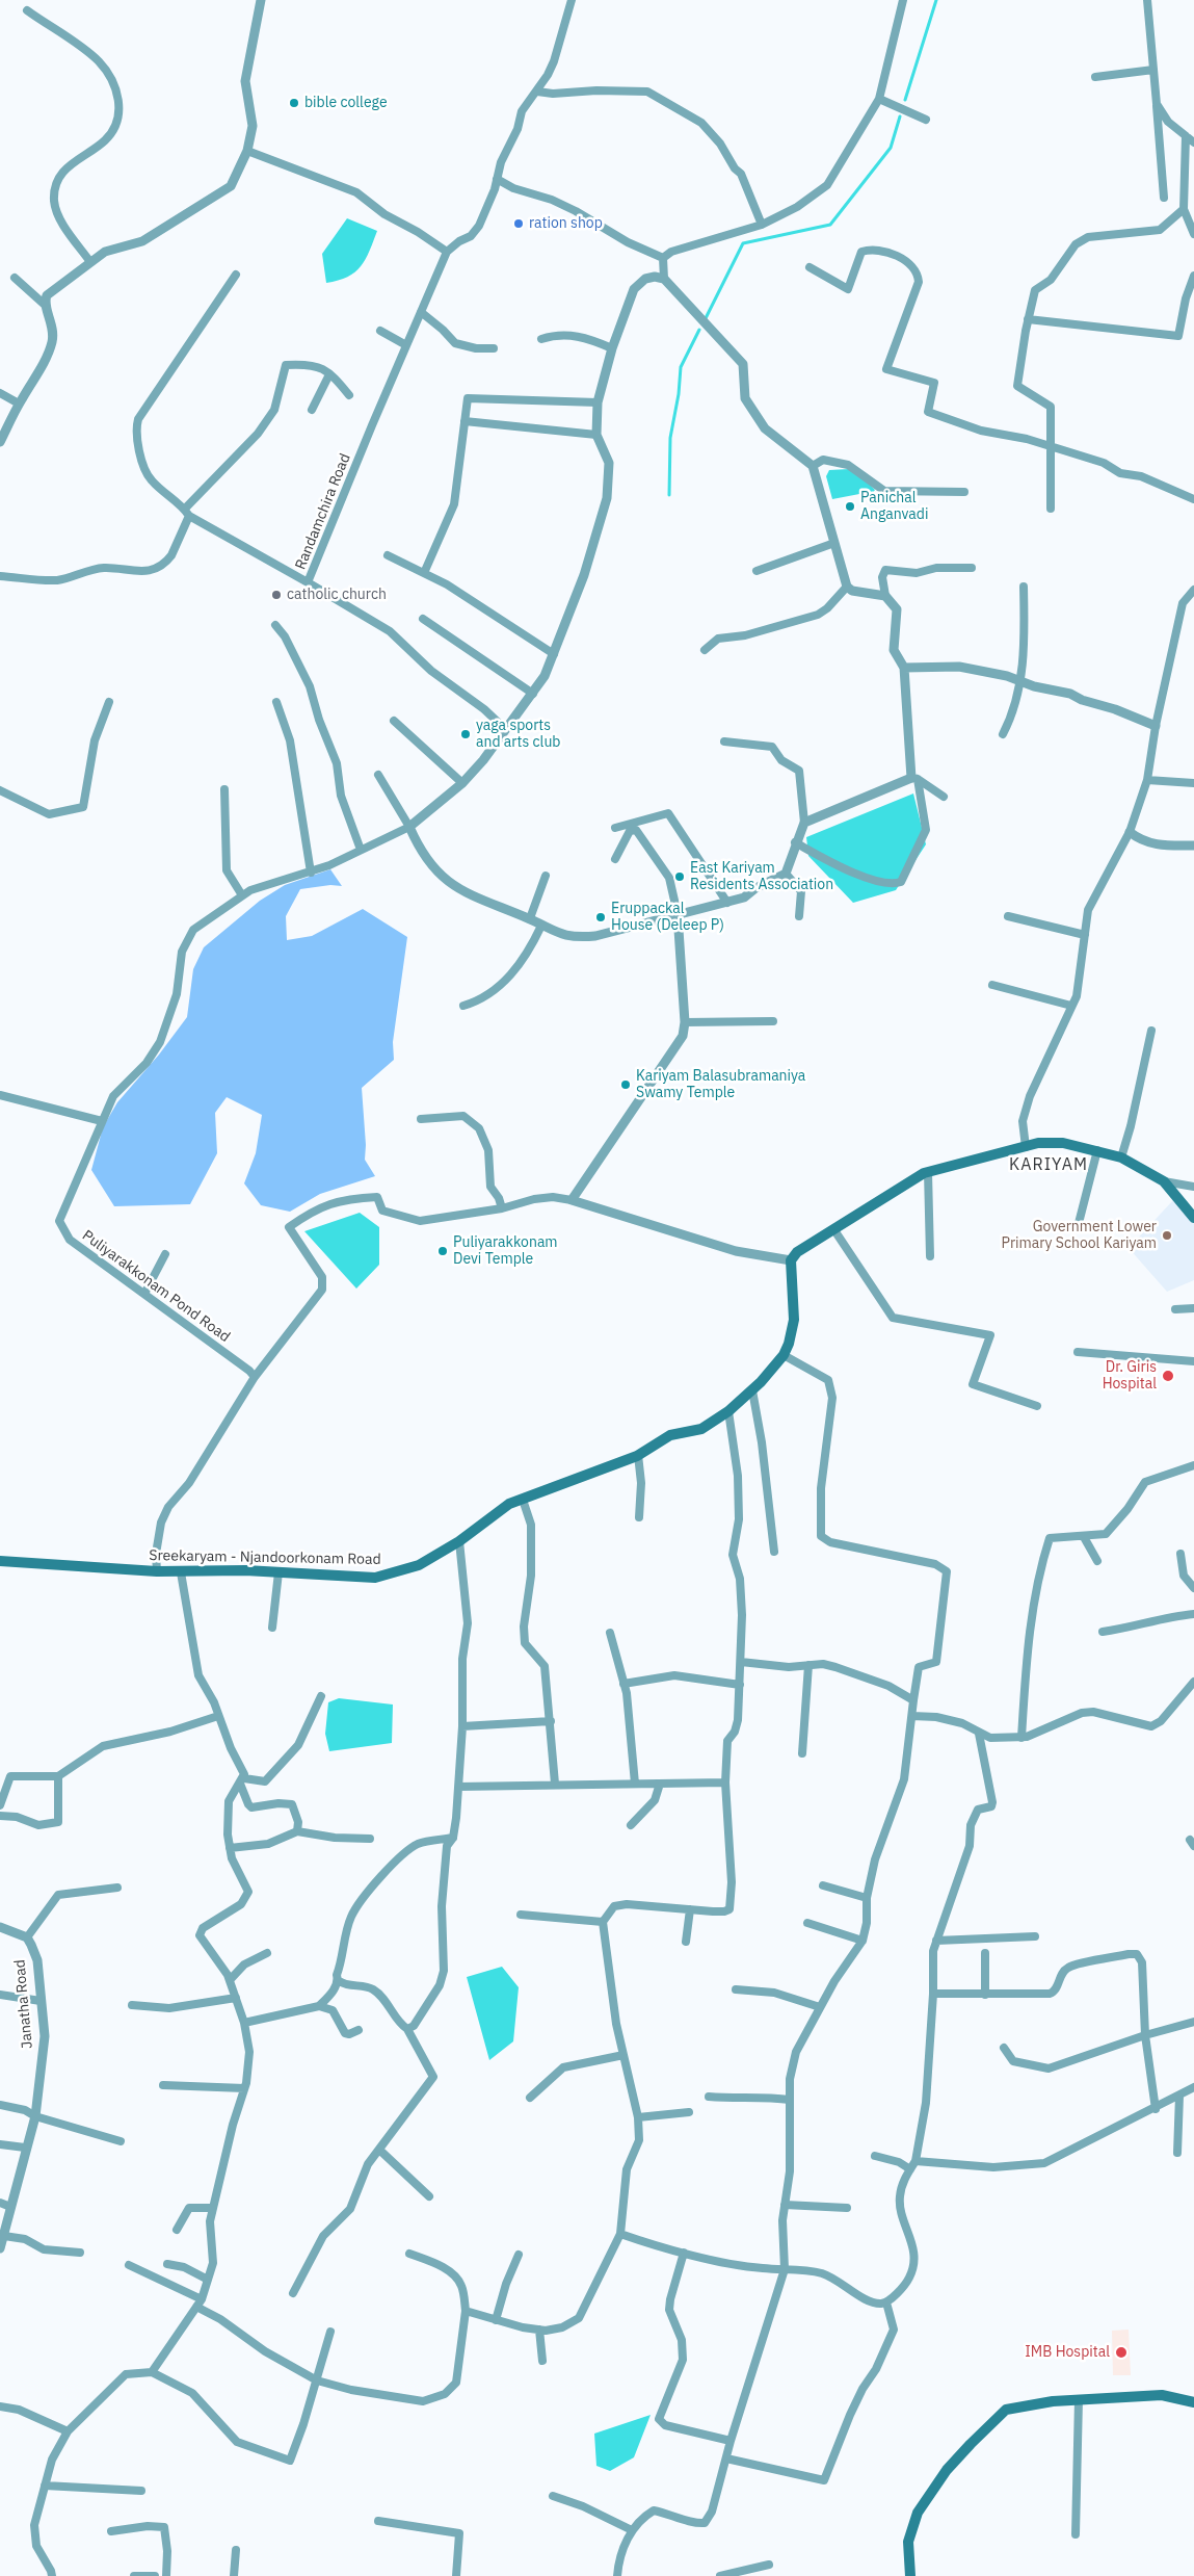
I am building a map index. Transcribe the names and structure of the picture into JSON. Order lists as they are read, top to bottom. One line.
{"streets":{"main road":["Sreekaryam - Njandoorkonam Road"],"street":["Randamchira Road","Puliyarakkonam Pond Road","Janatha Road"]},"districts":["KARIYAM"],"places":["bible college","ration shop","Panichal Anganvadi","catholic church","yaga sports and arts club","East Kariyam Residents Association","Eruppackal House (Deleep P)","Kariyam Balasubramaniya Swamy Temple","Government Lower Primary School Kariyam","Puliyarakkonam Devi Temple","Dr. Giris Hospital","IMB Hospital"]}
